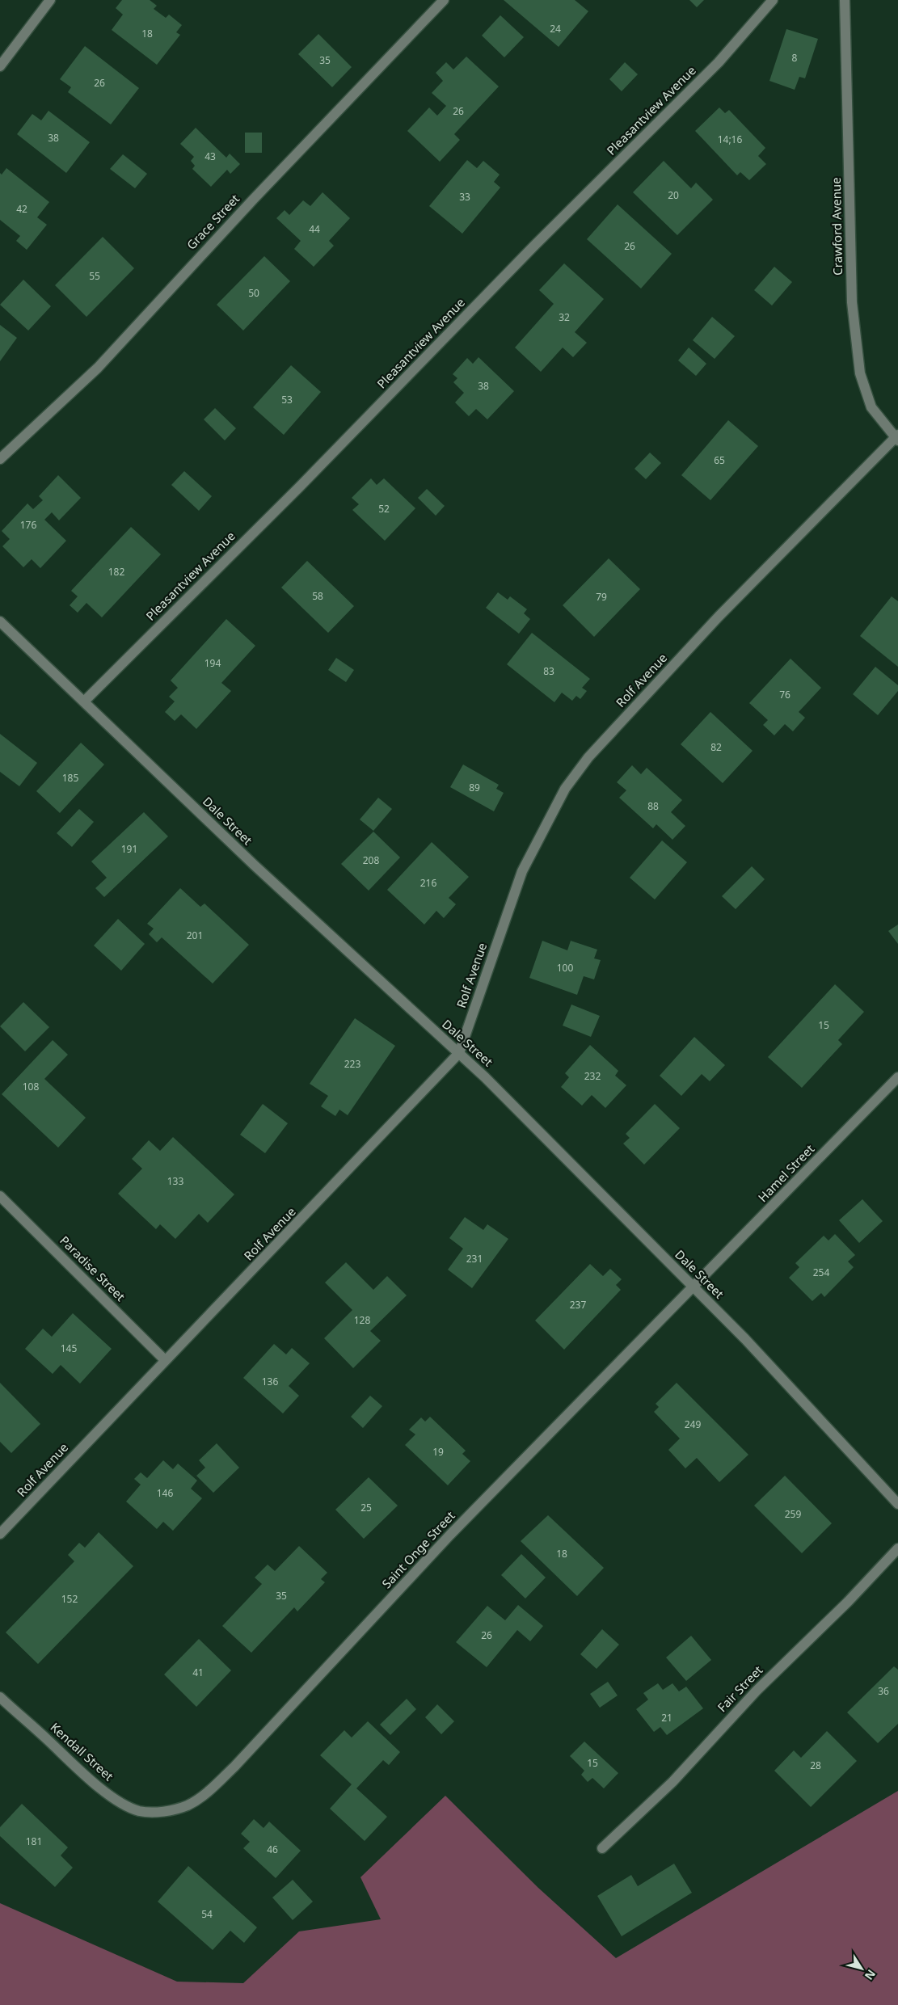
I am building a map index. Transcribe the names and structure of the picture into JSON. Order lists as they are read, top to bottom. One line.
{"streets":{"street":["Pleasantview Avenue","Grace Street","Crawford Avenue","Rolf Avenue","Dale Street","Hamel Street","Paradise Street","Saint Onge Street","Fair Street","Kendall Street"]},"crossings":[["Pleasantview Avenue","Dale Street"],["Crawford Avenue","Rolf Avenue"],["Rolf Avenue","Dale Street"],["Rolf Avenue","Paradise Street"],["Dale Street","Hamel Street"],["Dale Street","Saint Onge Street"],["Hamel Street","Saint Onge Street"],["Saint Onge Street","Kendall Street"]],"house_numbers":["24","18","8","35","26","26","38","14;16","43","20","33","42","44","26","55","50","32","38","53","65","52","176","182","58","79","194","83","76","82","185","89","88","191","208","216","201","100","15","223","232","108","133","231","254","237","128","145","136","249","19","146","25","259","18","35","152","26","41","36","21","15","28","181","46","54"],"north":"bottom right"}
